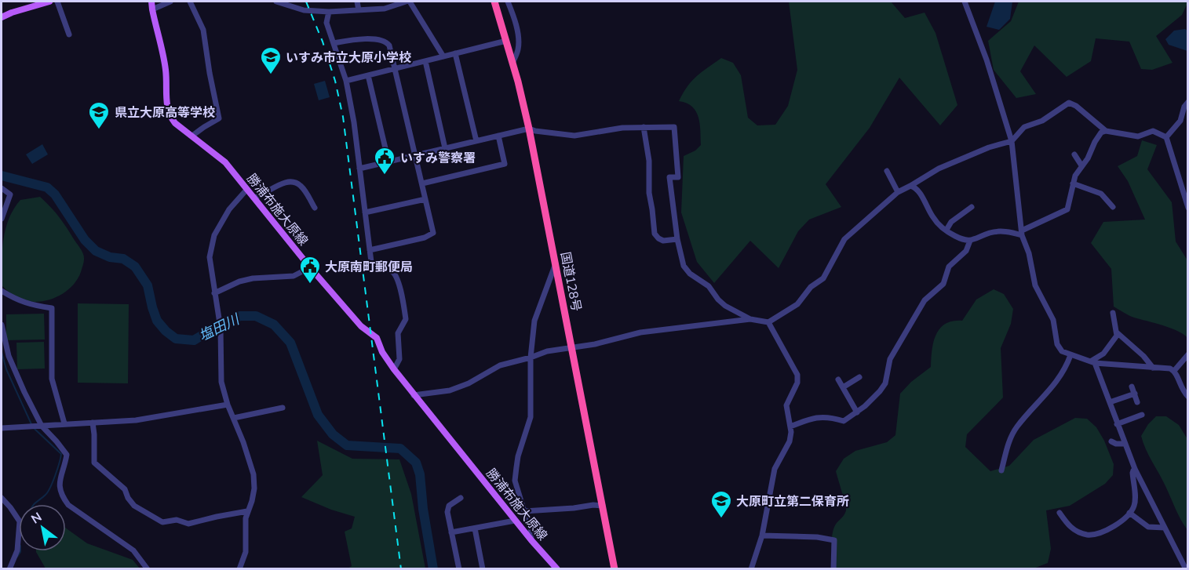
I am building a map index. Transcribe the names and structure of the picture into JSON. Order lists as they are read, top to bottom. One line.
{"streets":{"highway":["国道128号"],"main road":["勝浦布施大原線"]},"water":["塩田川"],"places":{"school or university":["いすみ市立大原小学校","県立大原高等学校","大原町立第二保育所"],"public building":["いすみ警察署","大原南町郵便局"]},"north":"top left"}
